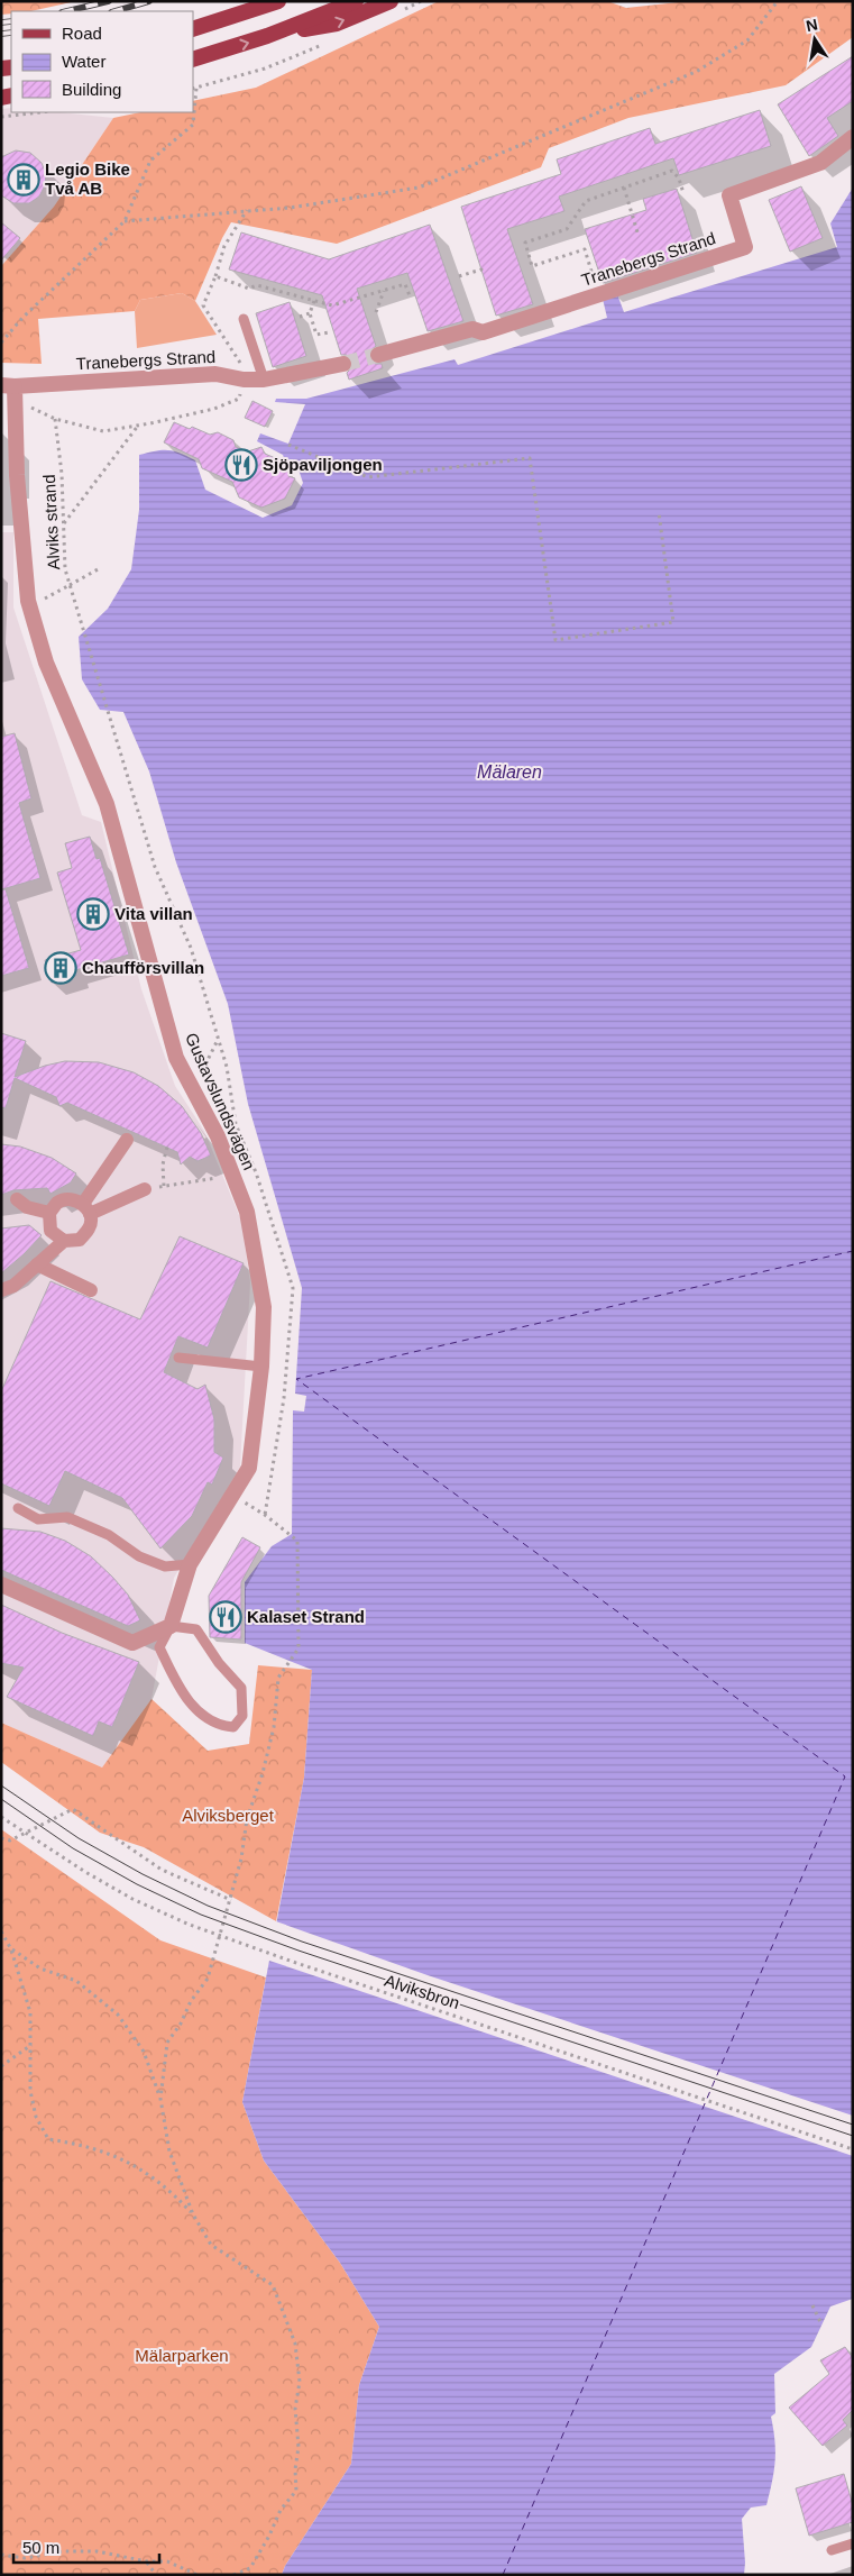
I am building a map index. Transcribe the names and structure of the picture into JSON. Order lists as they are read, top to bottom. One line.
{"streets":{"street":["Tranebergs Strand","Gustavslundsvägen"],"path":["Alviks strand","Alviksbron"]},"crossings":[["Tranebergs Strand","Gustavslundsvägen"]],"water":["Mälaren"],"parks":["Alviksberget","Mälarparken"],"places":{"building":["Legio Bike Två AB","Vita villan","Chaufförsvillan"],"restaurant":["Sjöpaviljongen","Kalaset Strand"]},"legend":["Road","Water","Building"],"scale_bar":"50 m","north":"top"}
